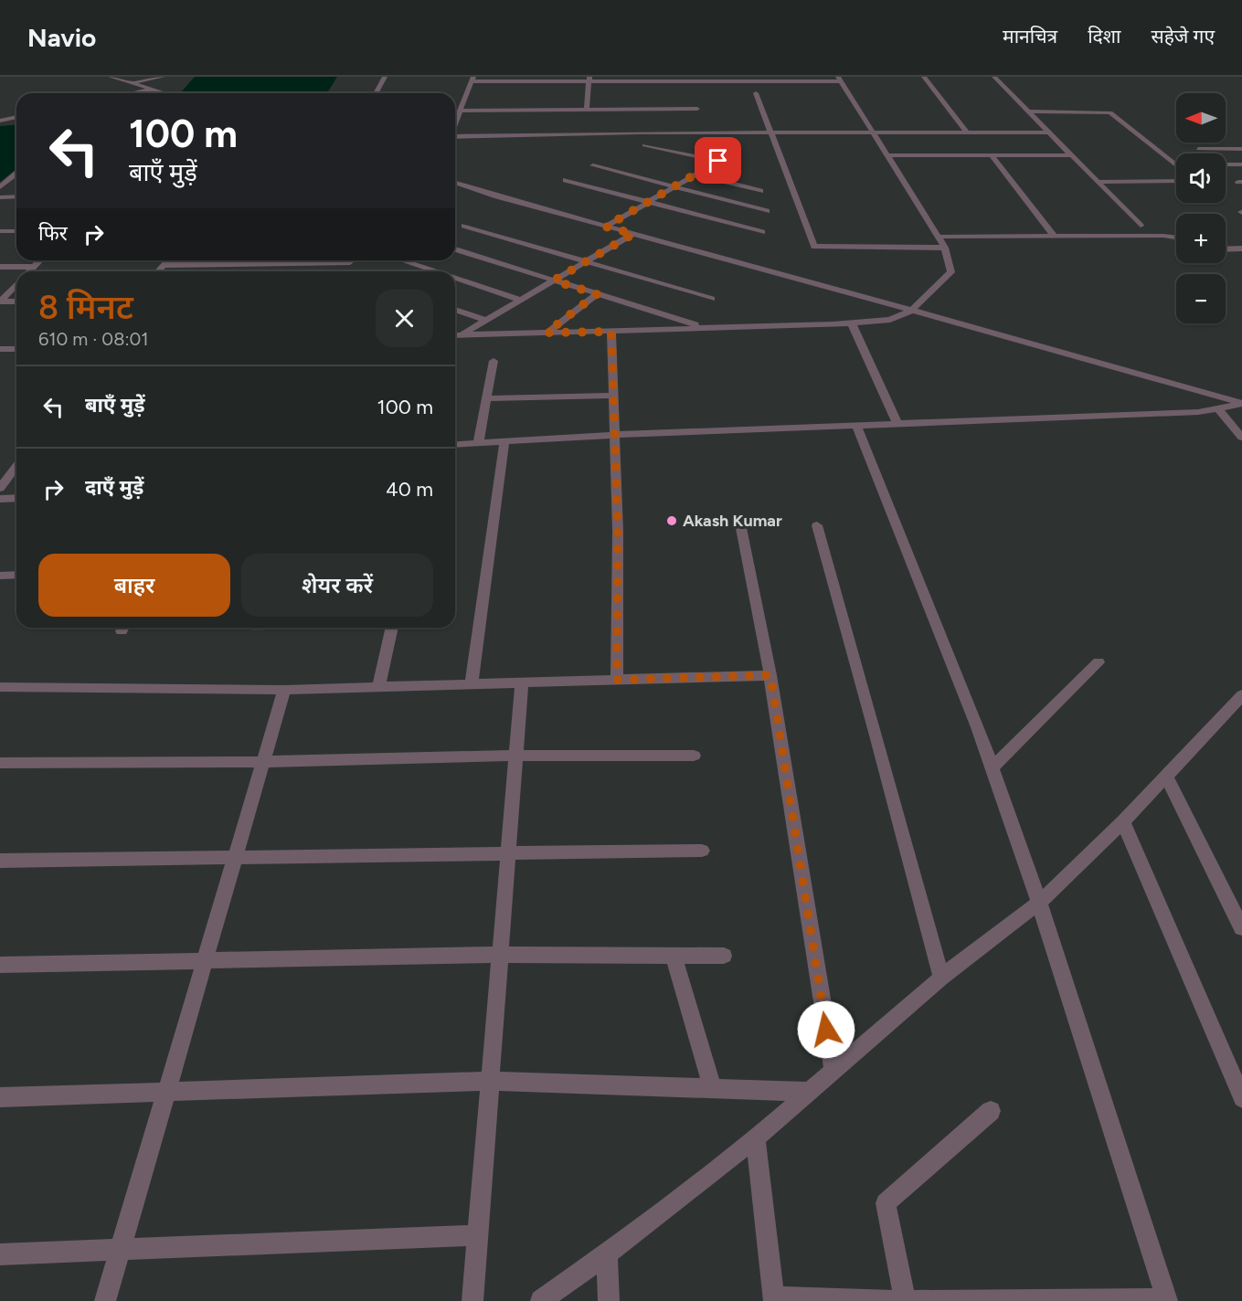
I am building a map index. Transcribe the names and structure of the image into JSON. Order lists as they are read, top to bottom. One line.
{"places":["Akash Kumar"],"north":"left","page":{"header":"Navio","nav":["मानचित्र","दिशा","सहेजे गए"],"map_buttons":["+","−"],"turn":["100 m","बाएँ मुड़ें"],"then":"फिर","heading":["8 मिनट","610 m · 08:01"],"list":[{"name":"बाएँ मुड़ें","value":"100 m"},{"name":"दाएँ मुड़ें","value":"40 m"}],"buttons":["बाहर","शेयर करें"]}}
